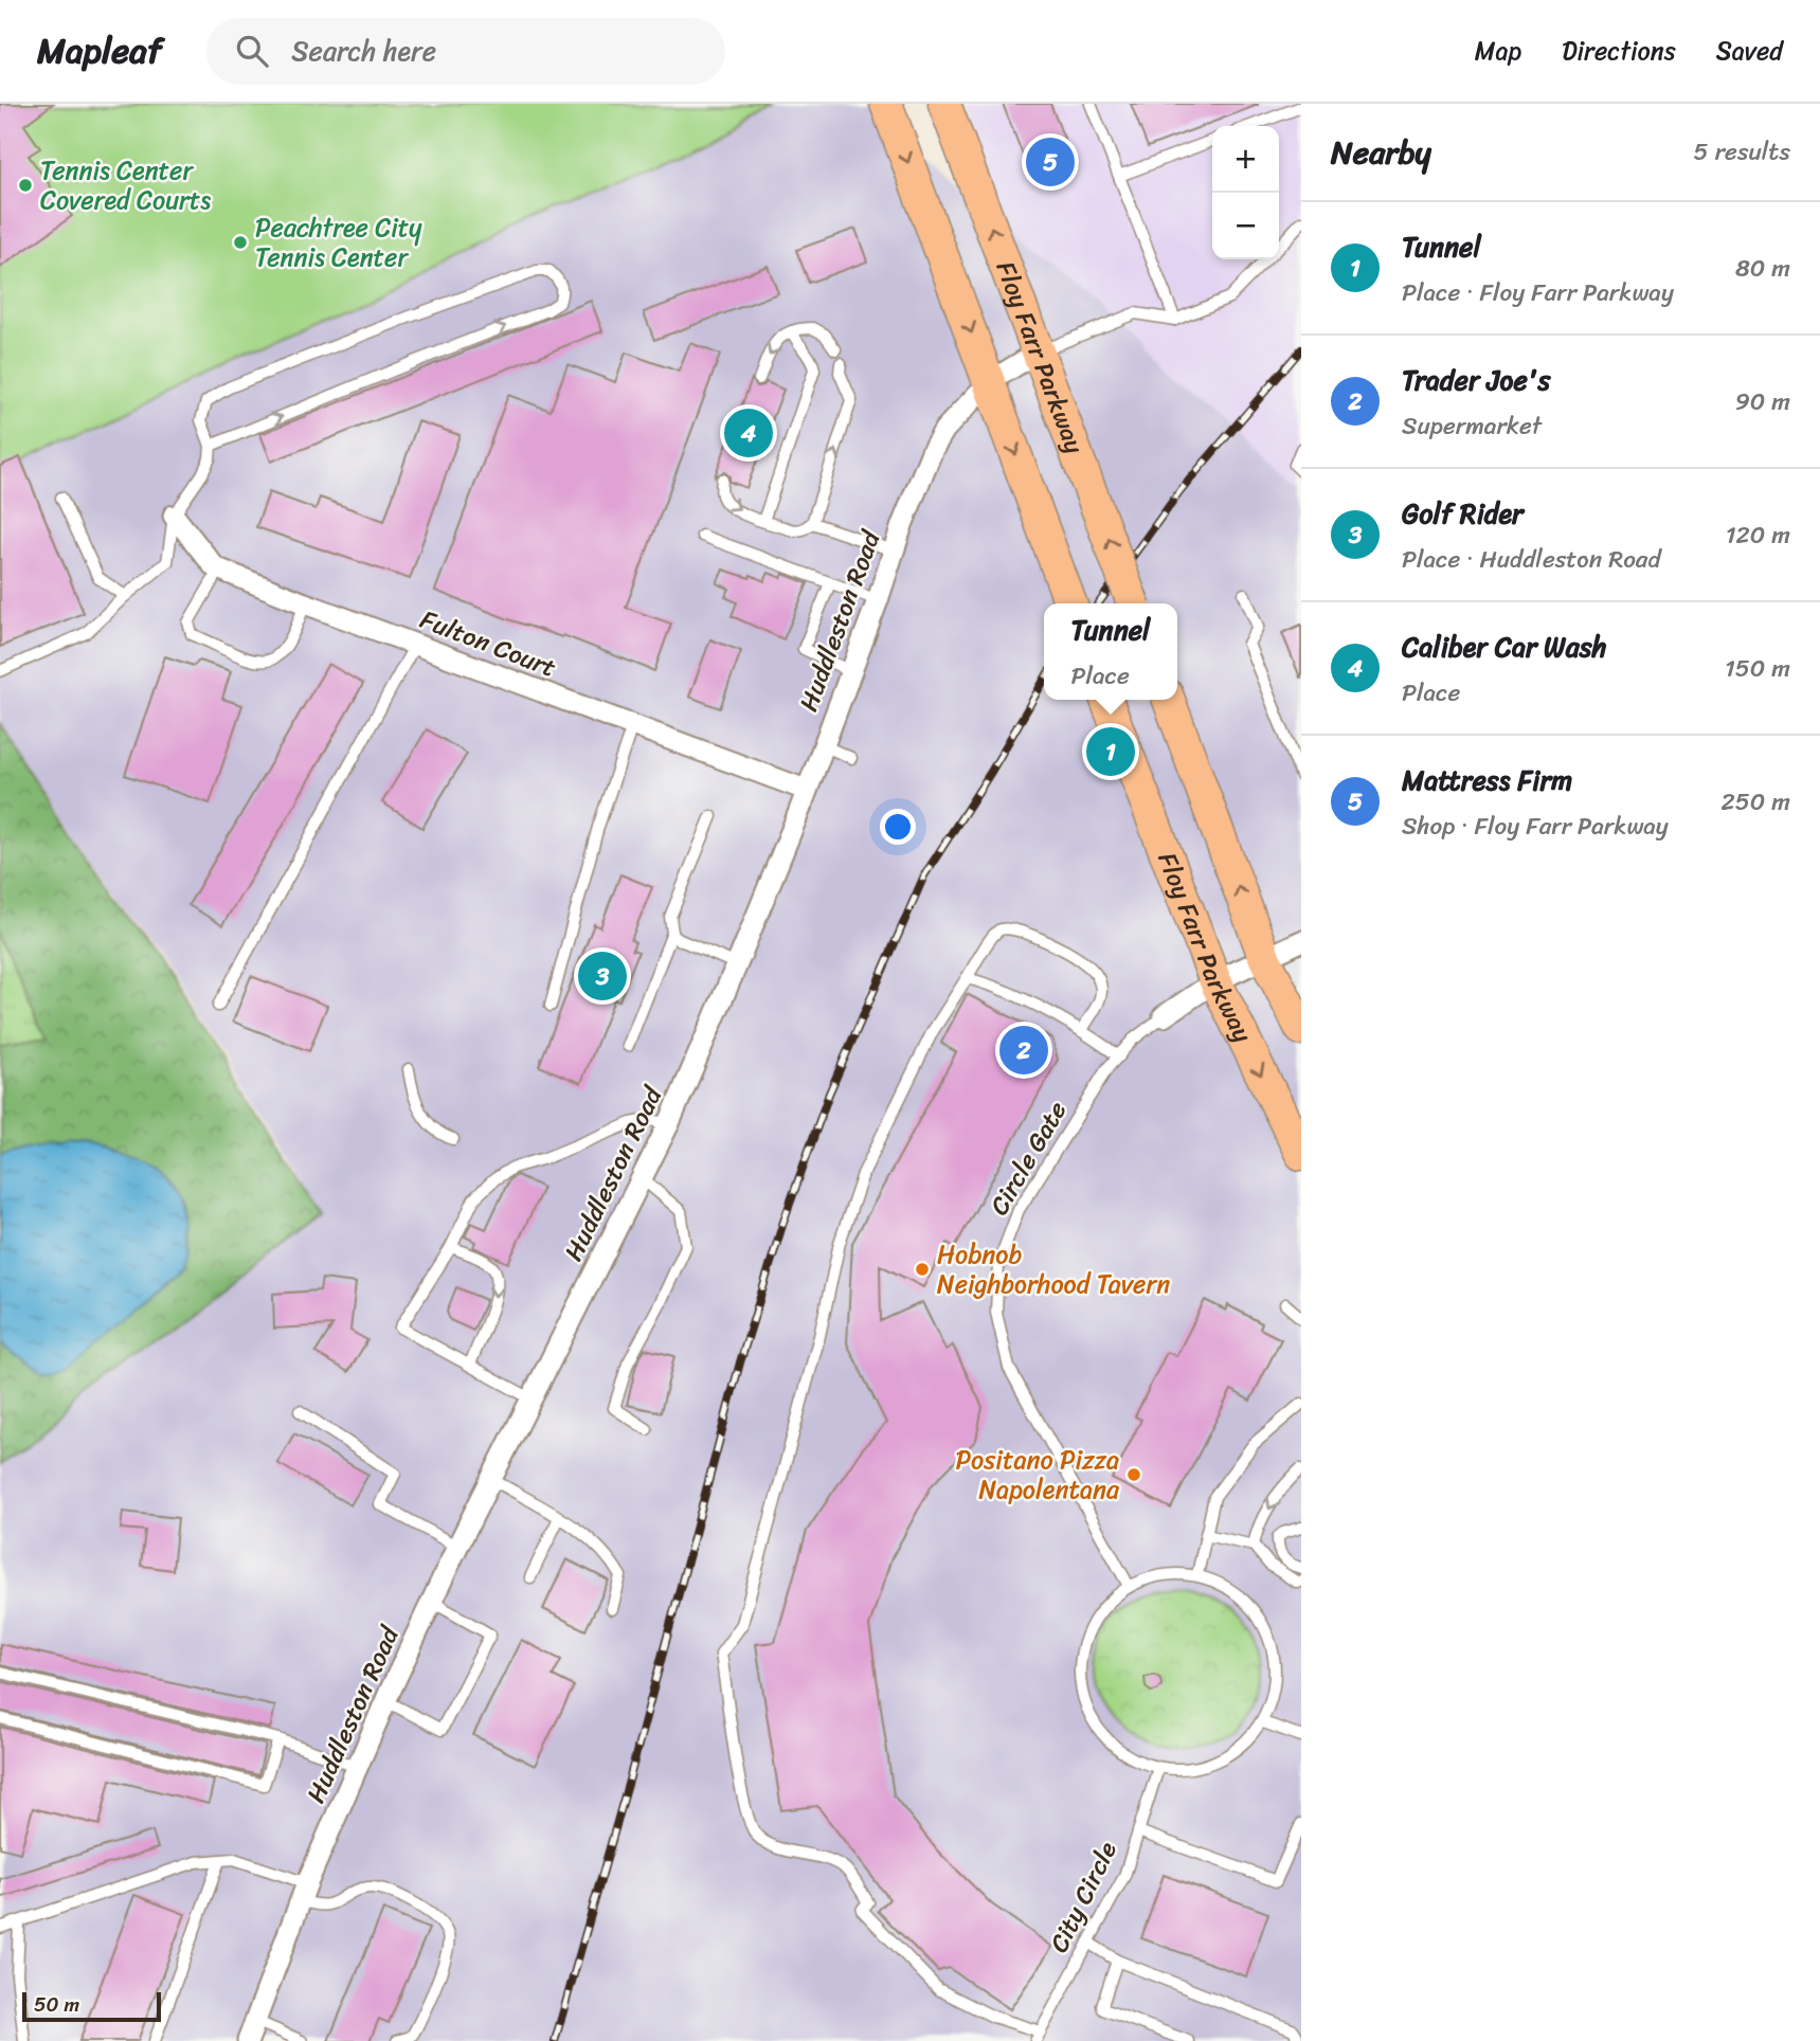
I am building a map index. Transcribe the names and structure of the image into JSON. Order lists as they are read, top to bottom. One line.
{"streets":{"main road":["Floy Farr Parkway"],"street":["Huddleston Road","Fulton Court"],"lane":["Circle Gate","City Circle"]},"crossings":[["Floy Farr Parkway","Huddleston Road"],["Huddleston Road","Fulton Court"],["Circle Gate","City Circle"]],"places":["Tennis Center Covered Courts","Peachtree City Tennis Center","Hobnob Neighborhood Tavern","Positano Pizza Napolentana"],"scale_bar":"50 m","page":{"header":"Mapleaf","search":"Search here","nav":["Map","Directions","Saved"],"heading":["Nearby","5 results"],"map_buttons":["+","−"],"pins":["5","4","1","3","2"],"list":[{"mark":"1","name":"Tunnel","note":"Place · Floy Farr Parkway","value":"80 m"},{"mark":"2","name":"Trader Joe's","note":"Supermarket","value":"90 m"},{"mark":"3","name":"Golf Rider","note":"Place · Huddleston Road","value":"120 m"},{"mark":"4","name":"Caliber Car Wash","note":"Place","value":"150 m"},{"mark":"5","name":"Mattress Firm","note":"Shop · Floy Farr Parkway","value":"250 m"}],"popup":["Tunnel","Place"],"scale":"50 m"}}
